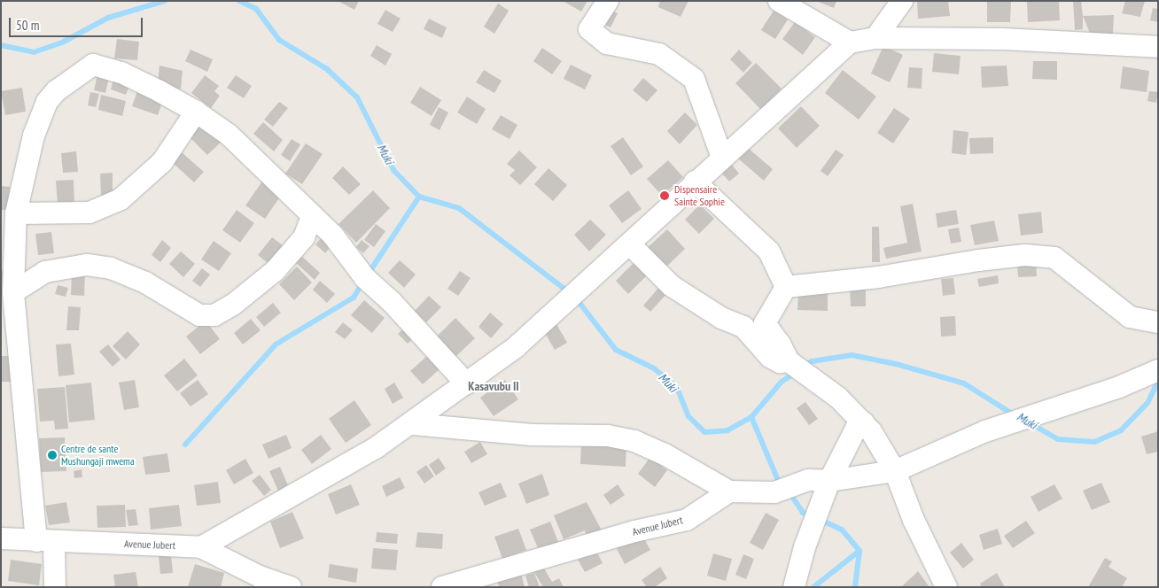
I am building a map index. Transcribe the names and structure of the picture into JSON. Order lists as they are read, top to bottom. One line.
{"streets":{"street":["Avenue Jubert"]},"districts":["Kasavubu II"],"water":["Muki"],"places":["Dispensaire Sainte Sophie","Centre de sante Mushungaji mwema"],"scale_bar":"50 m"}
